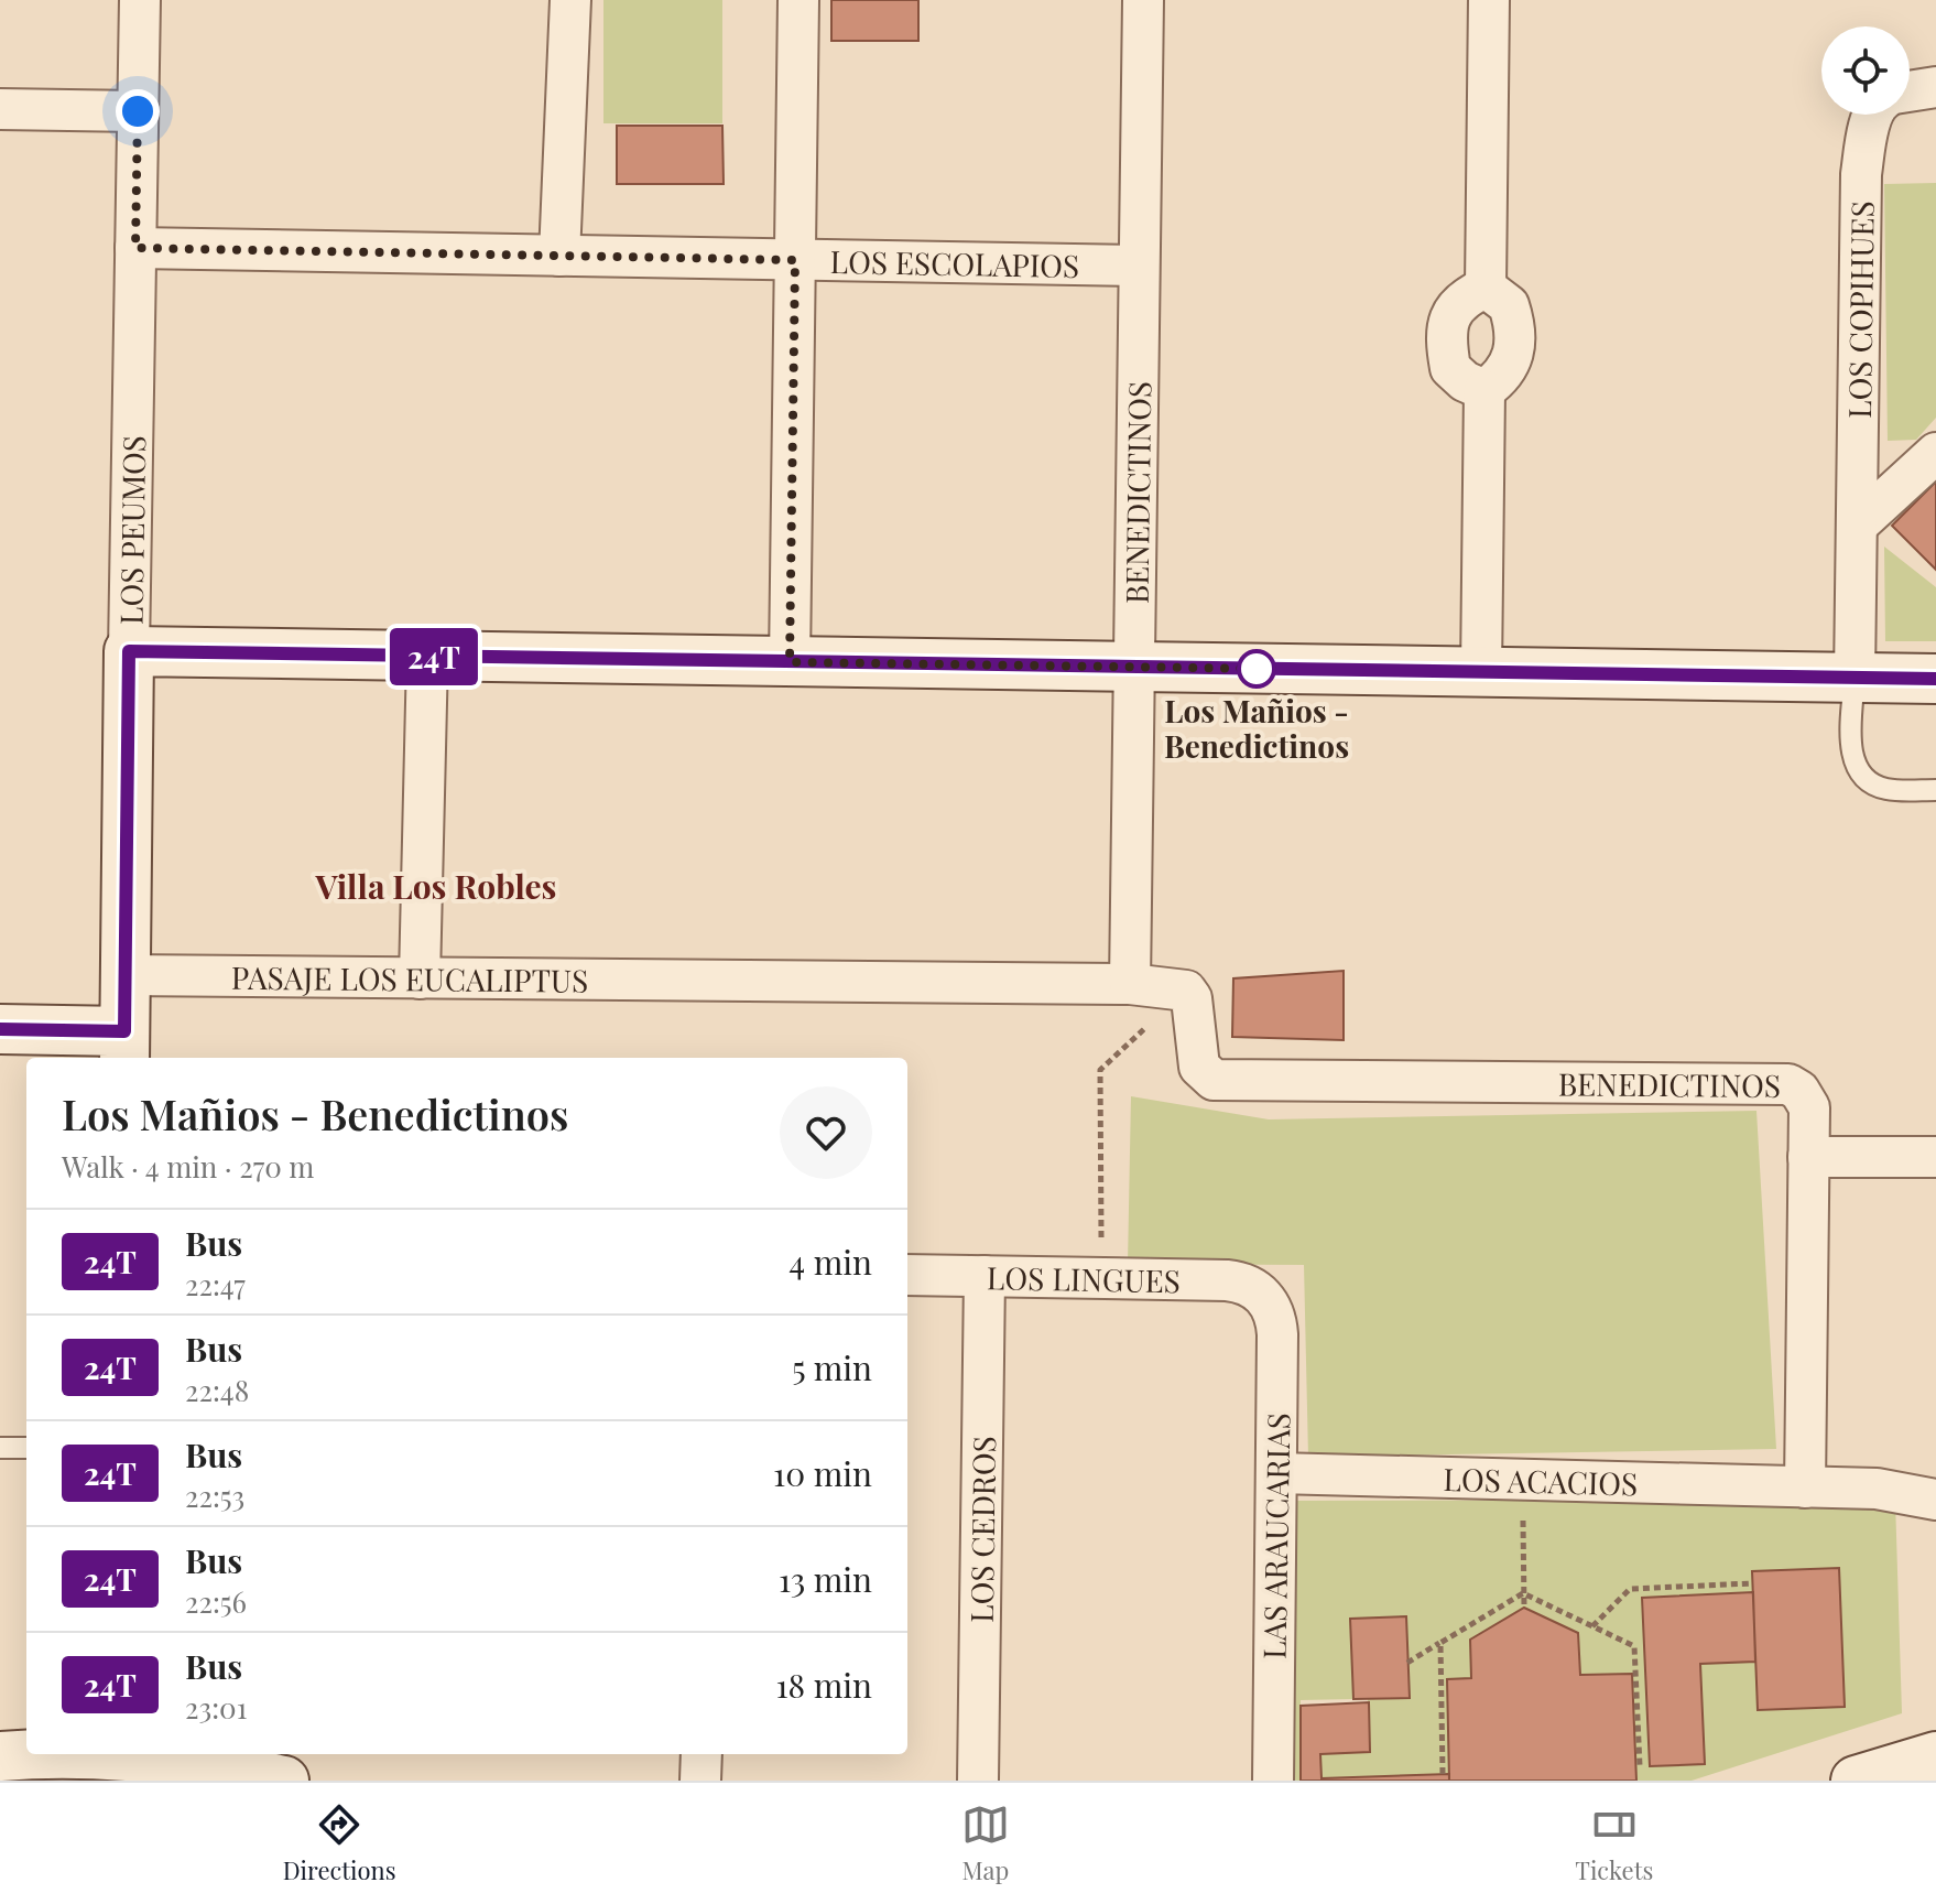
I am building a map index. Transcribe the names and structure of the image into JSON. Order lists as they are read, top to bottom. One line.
{"streets":{"street":["LOS ESCOLAPIOS","LOS COPIHUES","BENEDICTINOS","LOS PEUMOS","PASAJE LOS EUCALIPTUS","LOS LINGUES","LOS ACACIOS","LOS CEDROS","LAS ARAUCARIAS"]},"crossings":[["LOS ESCOLAPIOS","BENEDICTINOS"],["LOS ESCOLAPIOS","LOS PEUMOS"],["BENEDICTINOS","PASAJE LOS EUCALIPTUS"],["BENEDICTINOS","LOS ACACIOS"],["LOS PEUMOS","PASAJE LOS EUCALIPTUS"],["LOS LINGUES","LOS CEDROS"],["LOS LINGUES","LAS ARAUCARIAS"],["LOS ACACIOS","LAS ARAUCARIAS"]],"districts":["Villa Los Robles"],"places":["Los Mañios - Benedictinos"],"lines":["bus line 24T"],"page":{"on_map":"24T","heading":["Los Mañios - Benedictinos","Walk · 4 min · 270 m"],"list":[{"mark":"24T","name":"Bus","note":"22:47","value":"4 min"},{"mark":"24T","name":"Bus","note":"22:48","value":"5 min"},{"mark":"24T","name":"Bus","note":"22:53","value":"10 min"},{"mark":"24T","name":"Bus","note":"22:56","value":"13 min"},{"mark":"24T","name":"Bus","note":"23:01","value":"18 min"}],"tabs":["Directions","Map","Tickets"]}}
